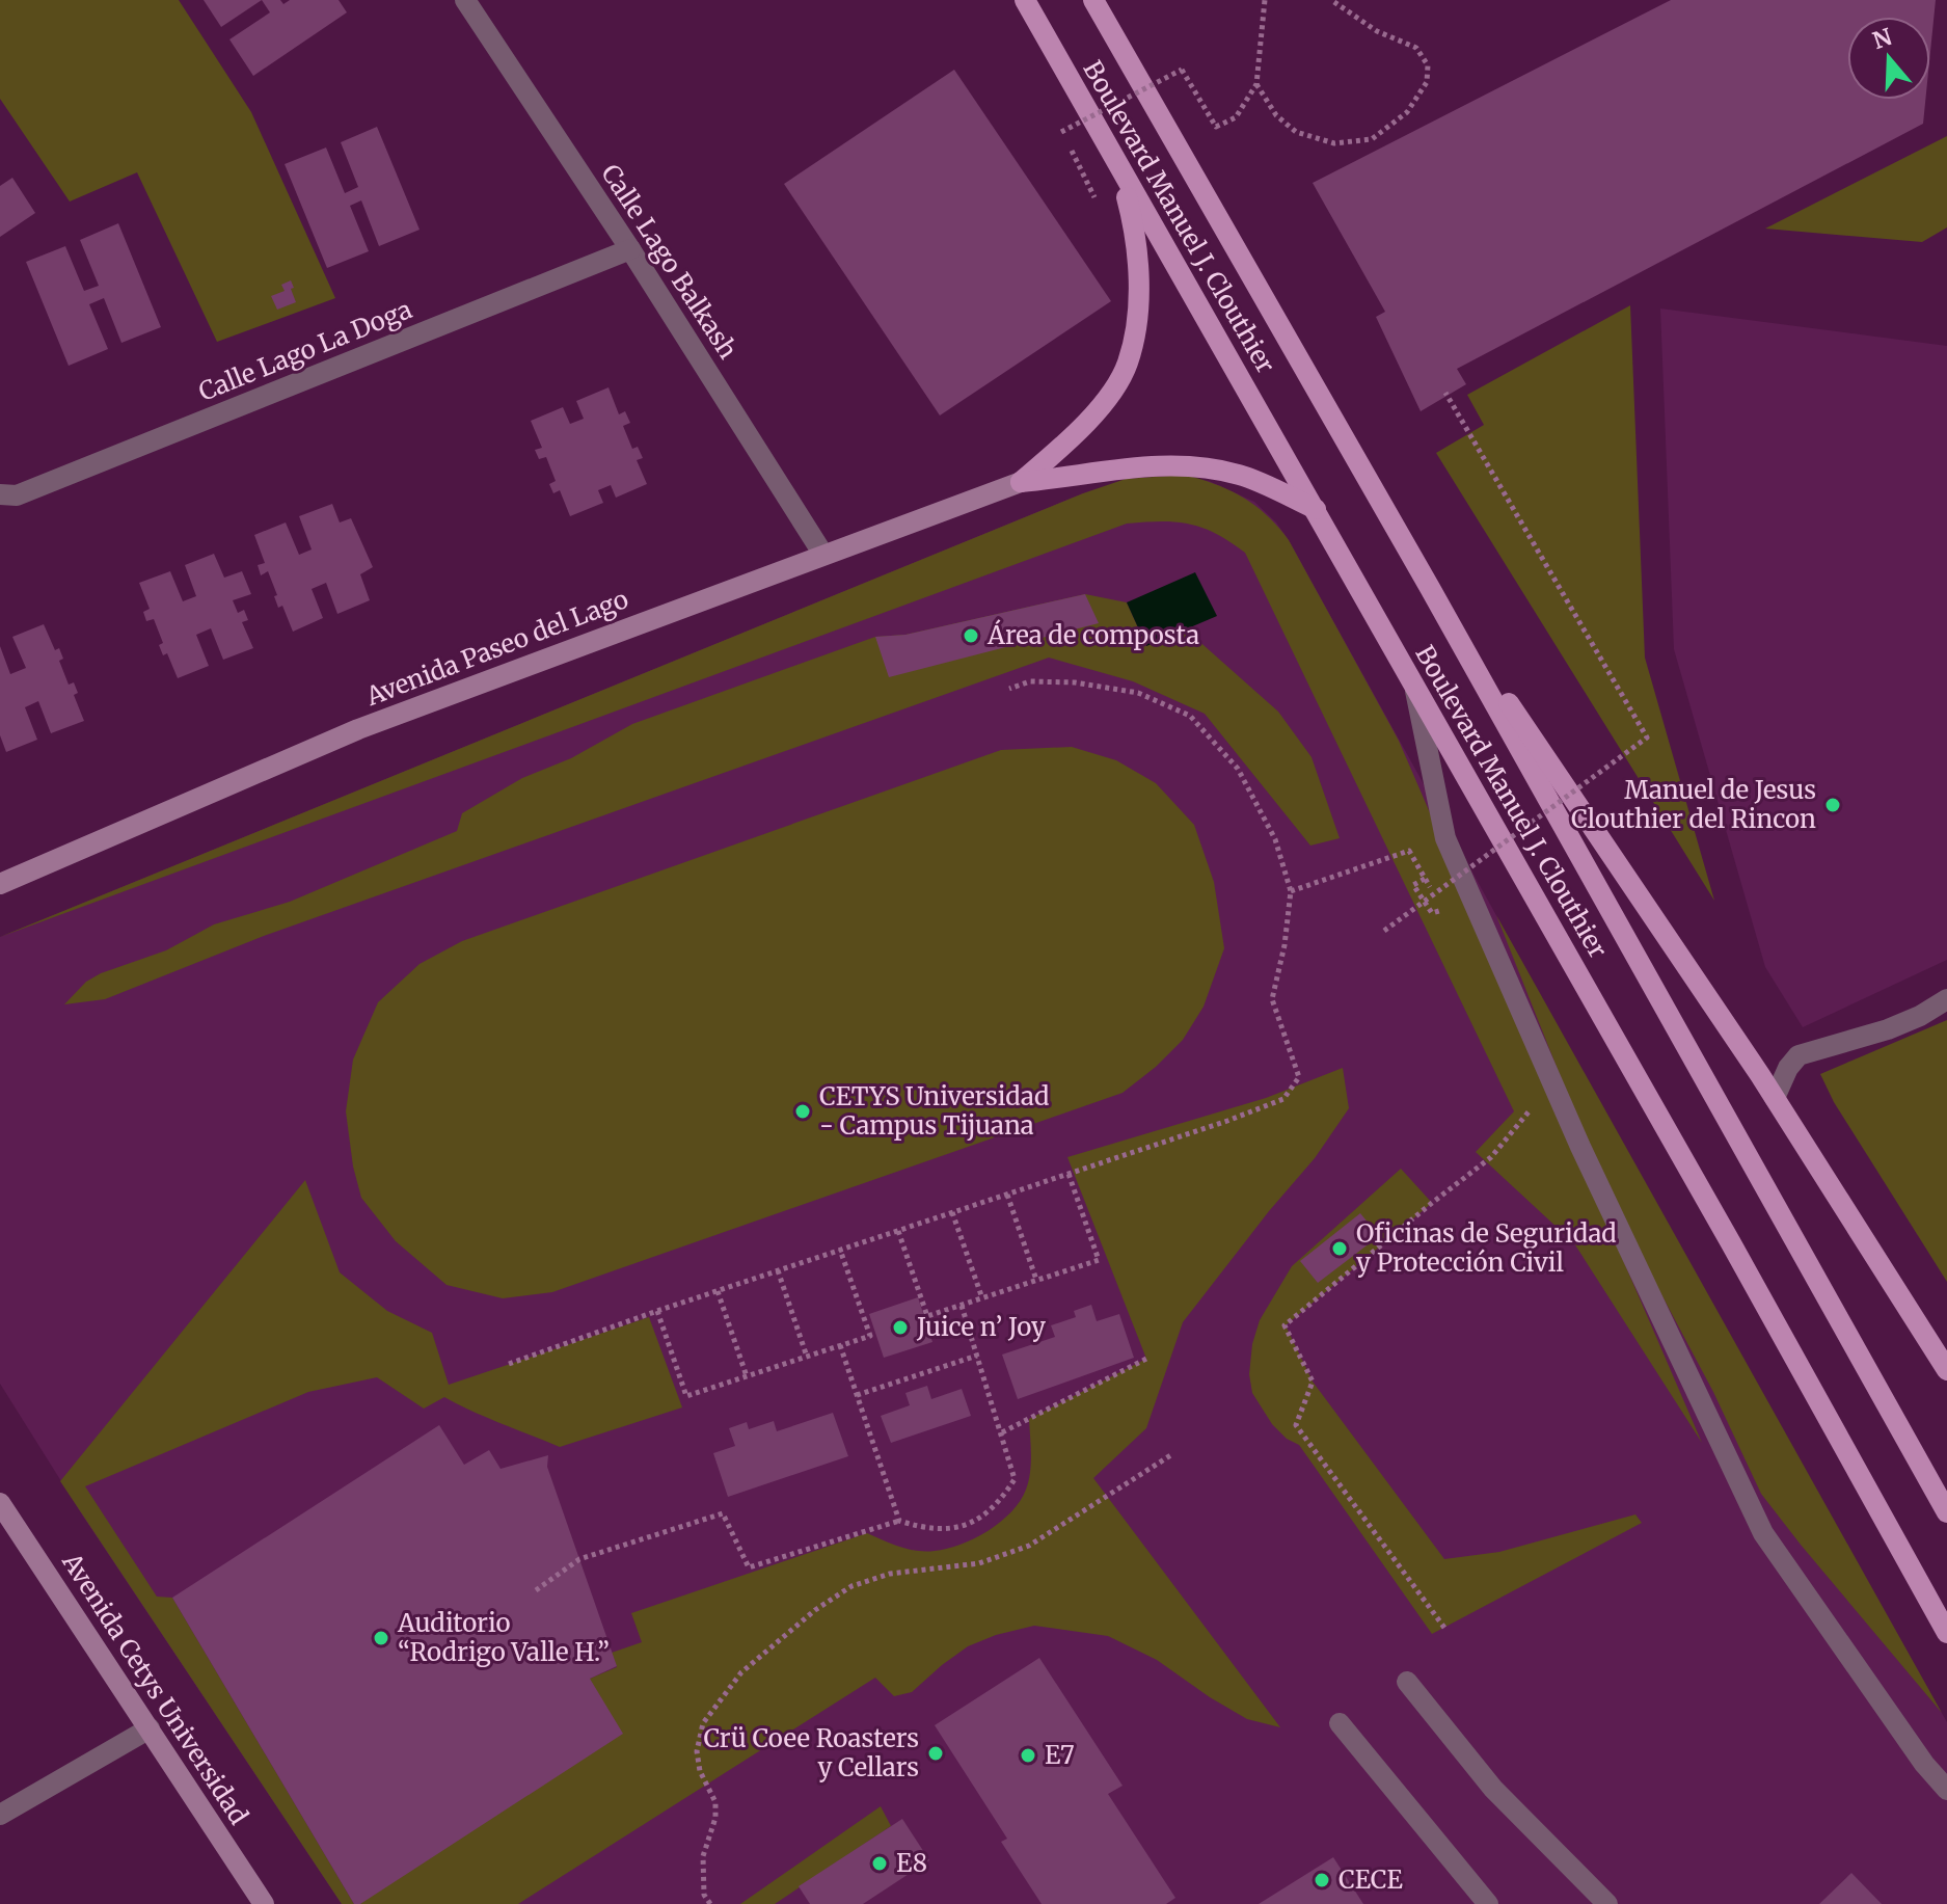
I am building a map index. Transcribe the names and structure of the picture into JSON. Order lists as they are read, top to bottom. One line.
{"streets":{"main road":["Boulevard Manuel J. Clouthier","Avenida Paseo del Lago","Avenida Cetys Universidad"],"street":["Calle Lago Balkash","Calle Lago La Doga"]},"crossings":[["Calle Lago Balkash","Calle Lago La Doga"],["Calle Lago Balkash","Avenida Paseo del Lago"]],"places":["Área de composta","Manuel de Jesus Clouthier del Rincon","CETYS Universidad - Campus Tijuana","Oficinas de Seguridad y Protección Civil","Juice n’ Joy","Auditorio “Rodrigo Valle H.”","Crü Coee Roasters y Cellars","E7","E8","CECE"],"north":"top"}
